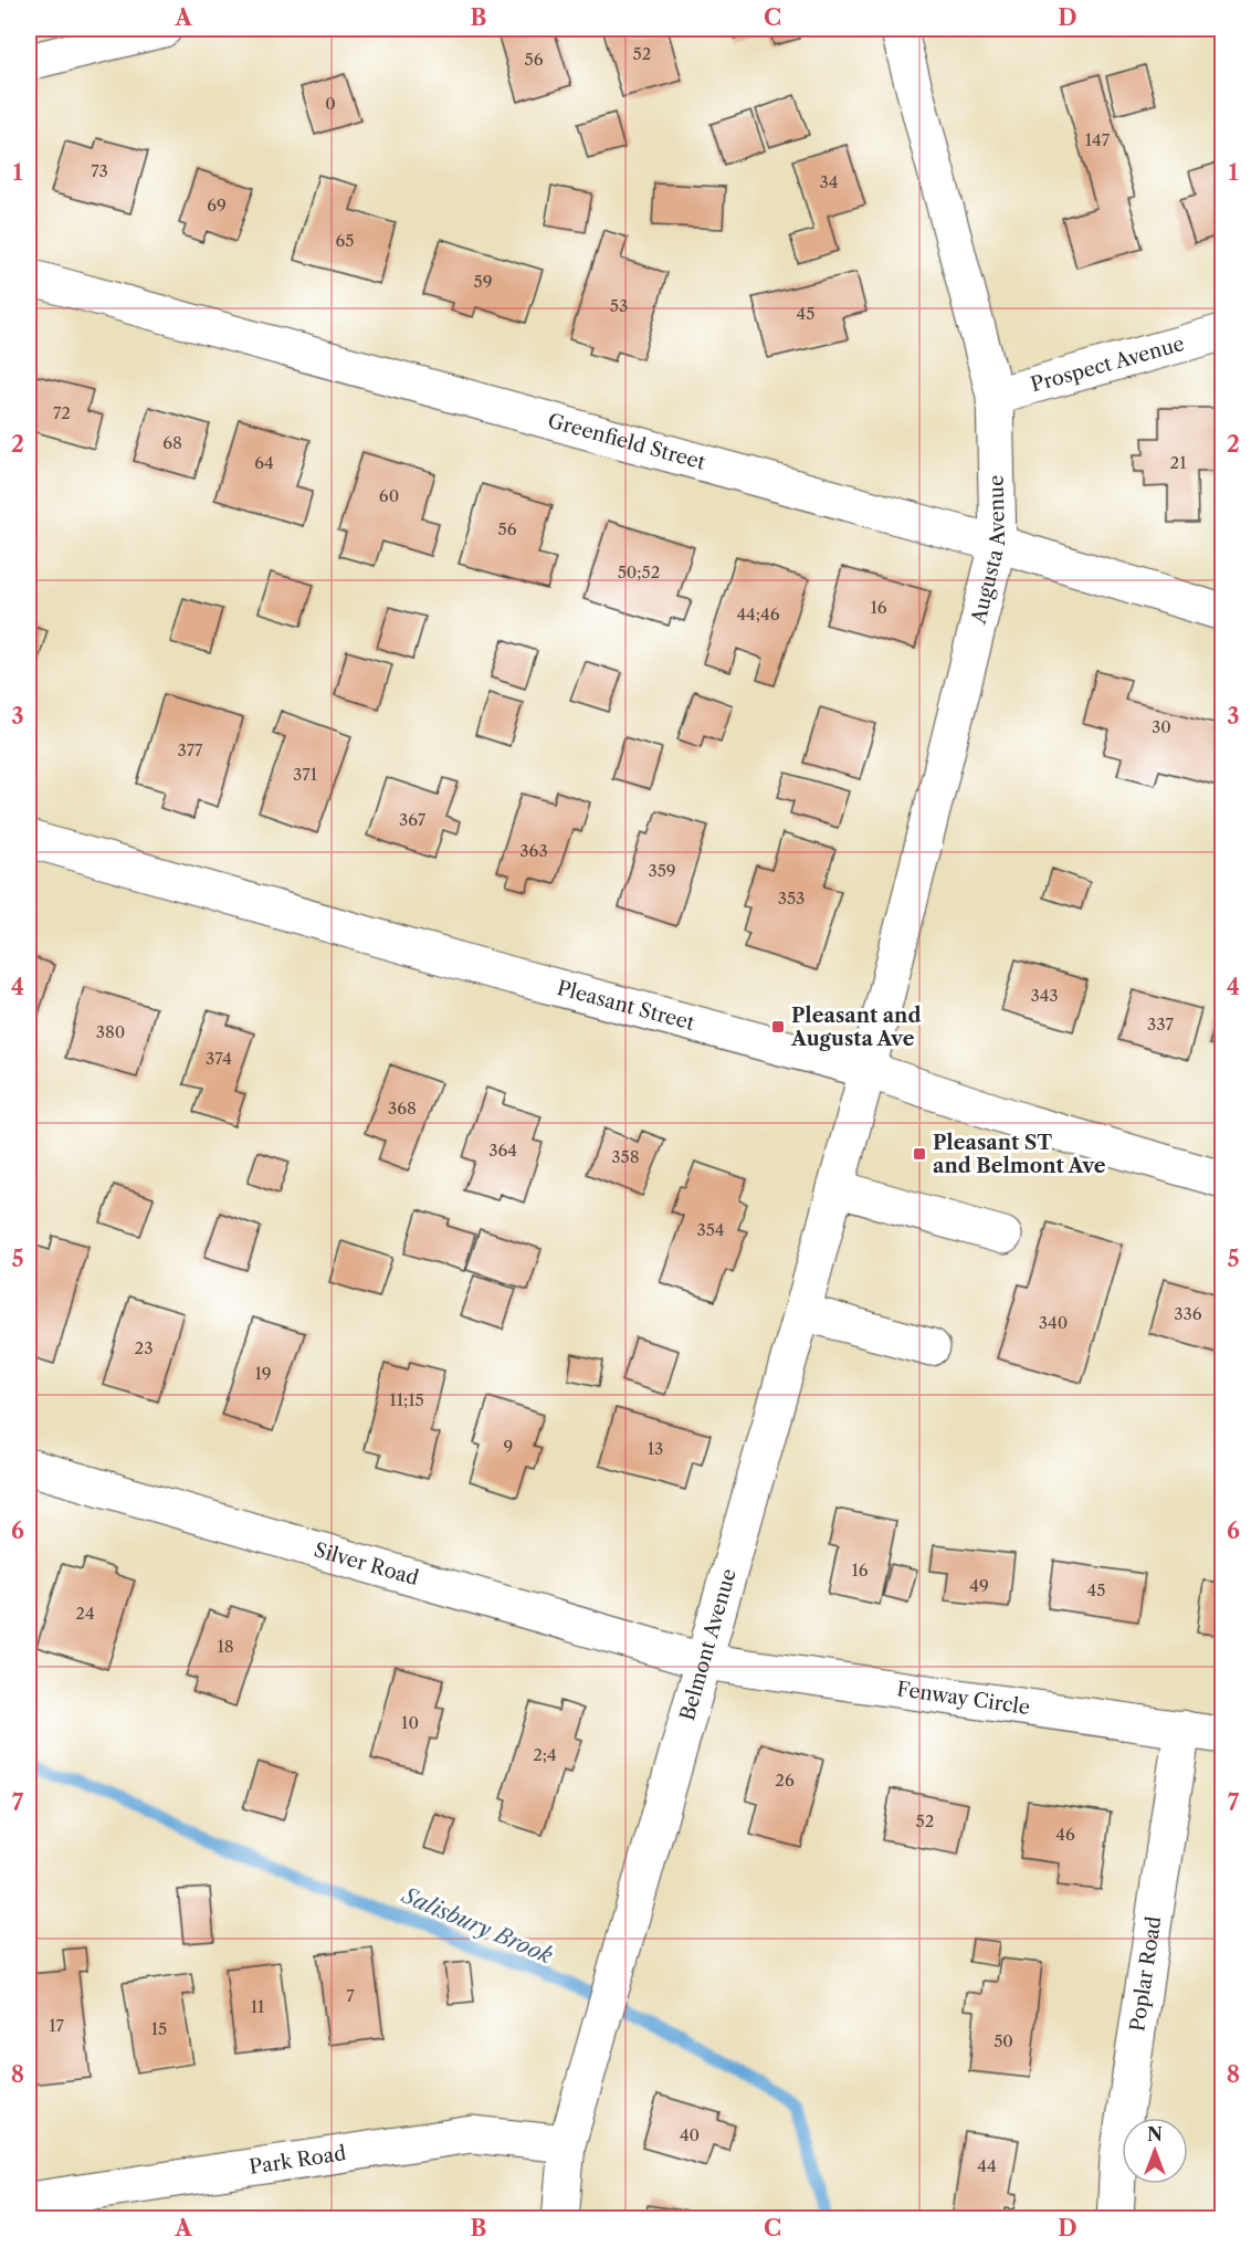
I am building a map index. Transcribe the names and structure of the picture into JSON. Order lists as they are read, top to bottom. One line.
{"streets":{"street":["Prospect Avenue","Greenfield Street","Augusta Avenue","Pleasant Street","Silver Road","Belmont Avenue","Fenway Circle","Poplar Road","Park Road"]},"crossings":[["Prospect Avenue","Augusta Avenue"],["Greenfield Street","Augusta Avenue"],["Augusta Avenue","Pleasant Street"],["Augusta Avenue","Belmont Avenue"],["Pleasant Street","Belmont Avenue"],["Silver Road","Belmont Avenue"],["Silver Road","Fenway Circle"],["Belmont Avenue","Fenway Circle"],["Belmont Avenue","Park Road"],["Fenway Circle","Poplar Road"]],"water":["Salisbury Brook"],"places":{"transit":["Pleasant and Augusta Ave","Pleasant ST and Belmont Ave"]},"house_numbers":["52","56","0","147","73","34","69","65","59","53","45","72","68","64","21","60","56","50;52","16","44;46","30","377","371","367","363","359","353","343","337","380","374","368","364","358","354","336","340","23","19","11;15","9","13","16","49","45","24","18","10","2;4","26","52","46","7","11","17","15","50","40","44"],"north":"top","grid":{"columns":["A","B","C","D"],"rows":["1","2","3","4","5","6","7","8"]}}
